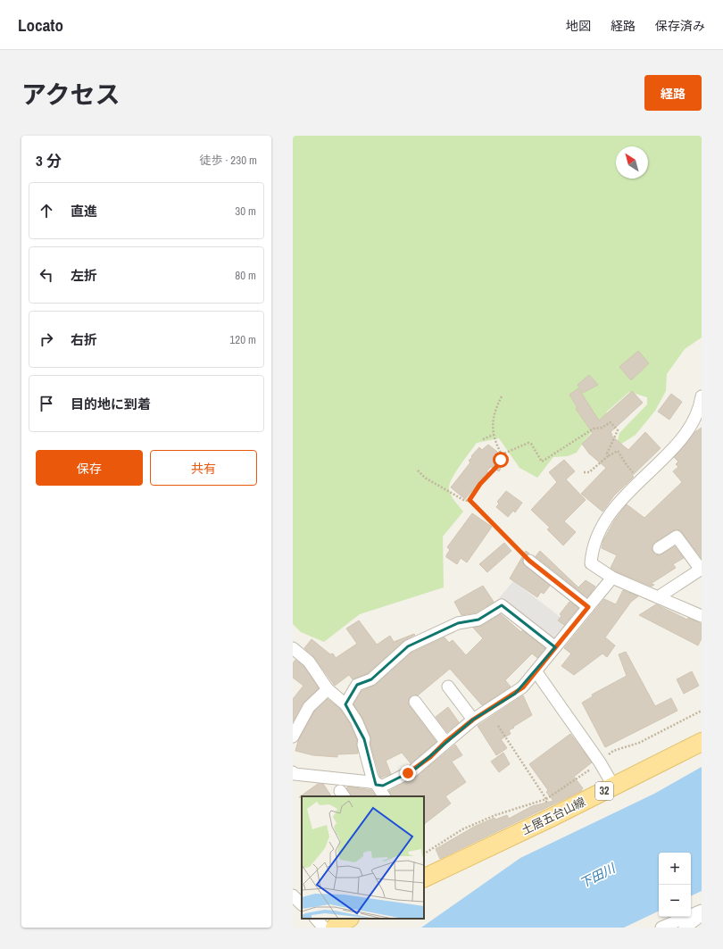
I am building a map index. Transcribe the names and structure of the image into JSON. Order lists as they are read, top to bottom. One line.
{"streets":{"main road":["32","土居五台山線"]},"water":["下田川"],"north":"top left","page":{"header":"Locato","nav":["地図","経路","保存済み"],"title":"アクセス","buttons":["経路",["保存","共有"]],"heading":["3 分","徒歩 · 230 m"],"list":[["直進","30 m"],["左折","80 m"],["右折","120 m"],"目的地に到着"],"map_buttons":["+","−"]}}
